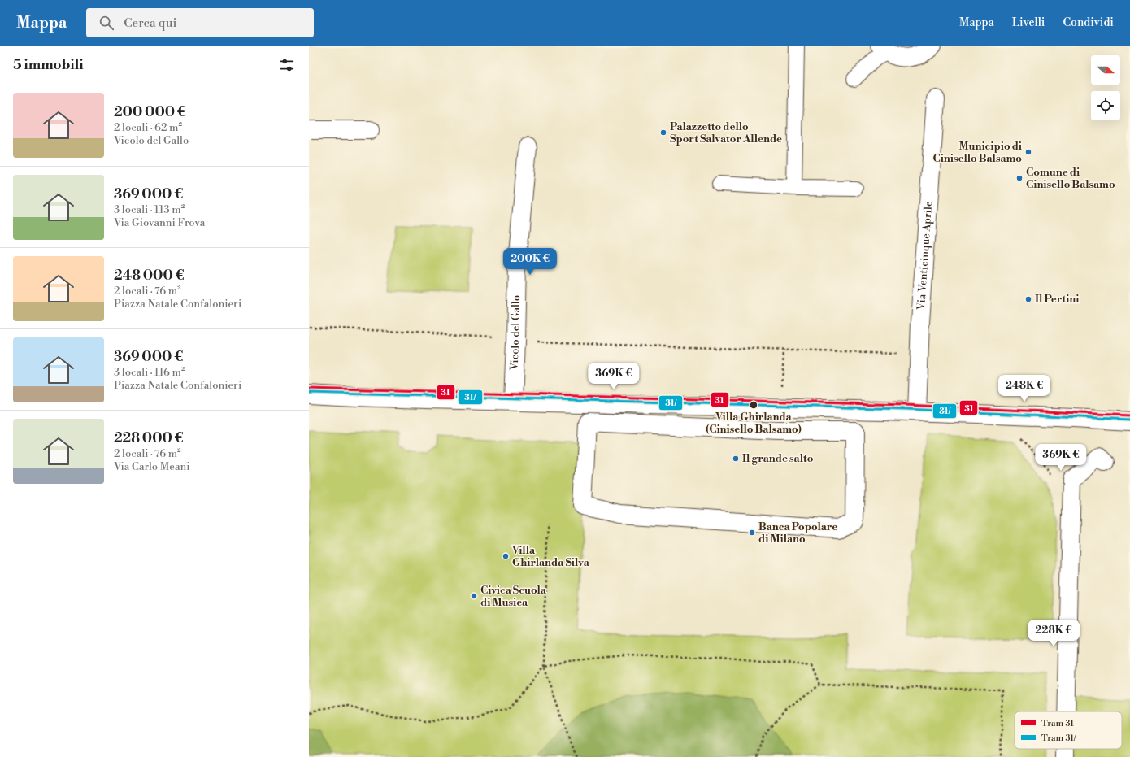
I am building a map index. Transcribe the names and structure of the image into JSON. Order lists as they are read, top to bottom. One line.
{"streets":{"street":["Via Venticinque Aprile","Vicolo del Gallo"]},"places":["Palazzetto dello Sport Salvator Allende","Municipio di Cinisello Balsamo","Comune di Cinisello Balsamo","Il Pertini","Villa Ghirlanda (Cinisello Balsamo)","Il grande salto","Banca Popolare di Milano","Villa Ghirlanda Silva","Civica Scuola di Musica"],"lines":["tram line 31","tram line 31/"],"legend":["Tram 31","Tram 31/"],"north":"right","page":{"header":"Mappa","search":"Cerca qui","nav":["Mappa","Livelli","Condividi"],"heading":"5 immobili","list":[{"name":"200 000 €","note":"2 locali · 62 m² · Vicolo del Gallo"},{"name":"369 000 €","note":"3 locali · 113 m² · Via Giovanni Frova"},{"name":"248 000 €","note":"2 locali · 76 m² · Piazza Natale Confalonieri"},{"name":"369 000 €","note":"3 locali · 116 m² · Piazza Natale Confalonieri"},{"name":"228 000 €","note":"2 locali · 76 m² · Via Carlo Meani"}],"price":["200K €","369K €","248K €","369K €","228K €"]}}
